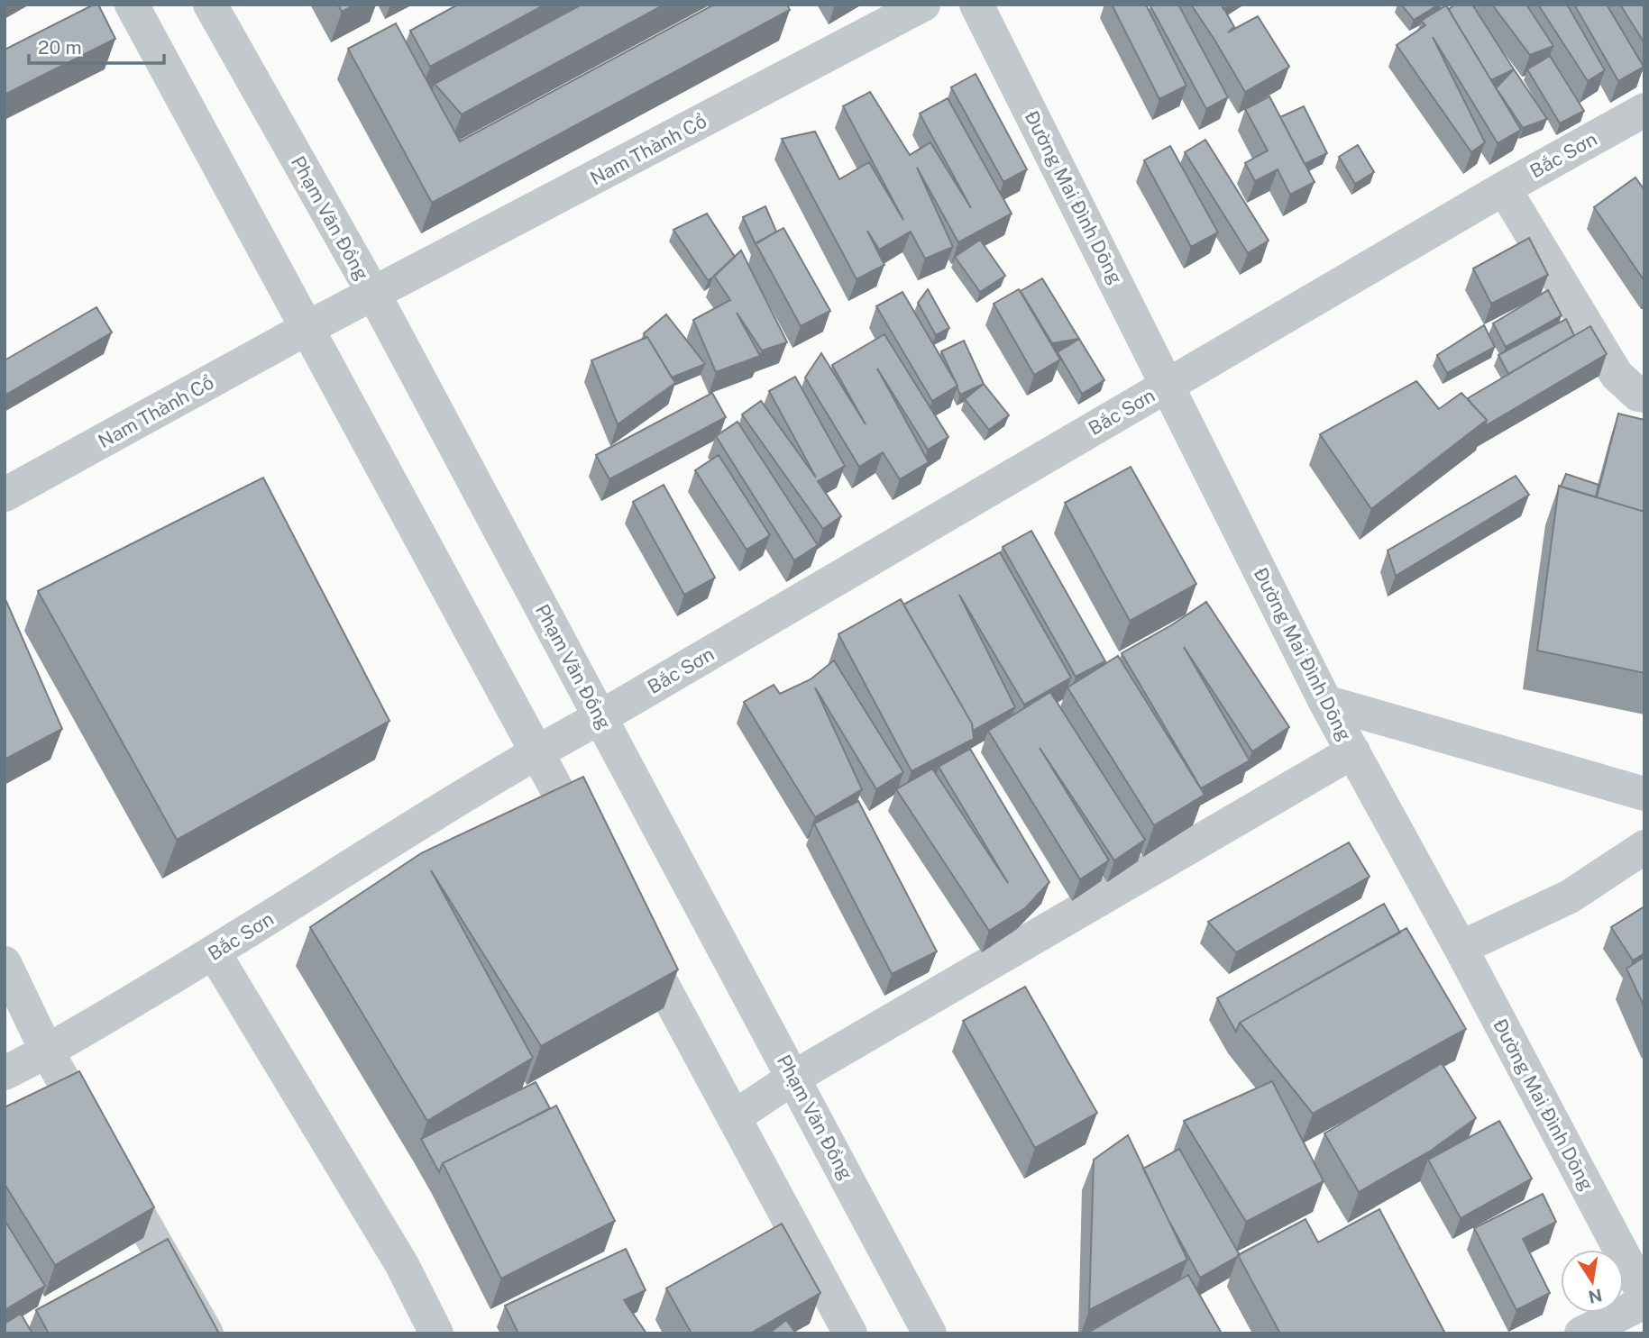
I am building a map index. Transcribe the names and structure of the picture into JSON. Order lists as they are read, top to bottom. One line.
{"streets":{"street":["Nam Thành Cổ","Bắc Sơn","Đường Mai Đình Dõng","Phạm Văn Đồng"]},"crossings":[["Nam Thành Cổ","Phạm Văn Đồng"],["Bắc Sơn","Đường Mai Đình Dõng"],["Bắc Sơn","Phạm Văn Đồng"]],"scale_bar":"20 m","north":"bottom"}
